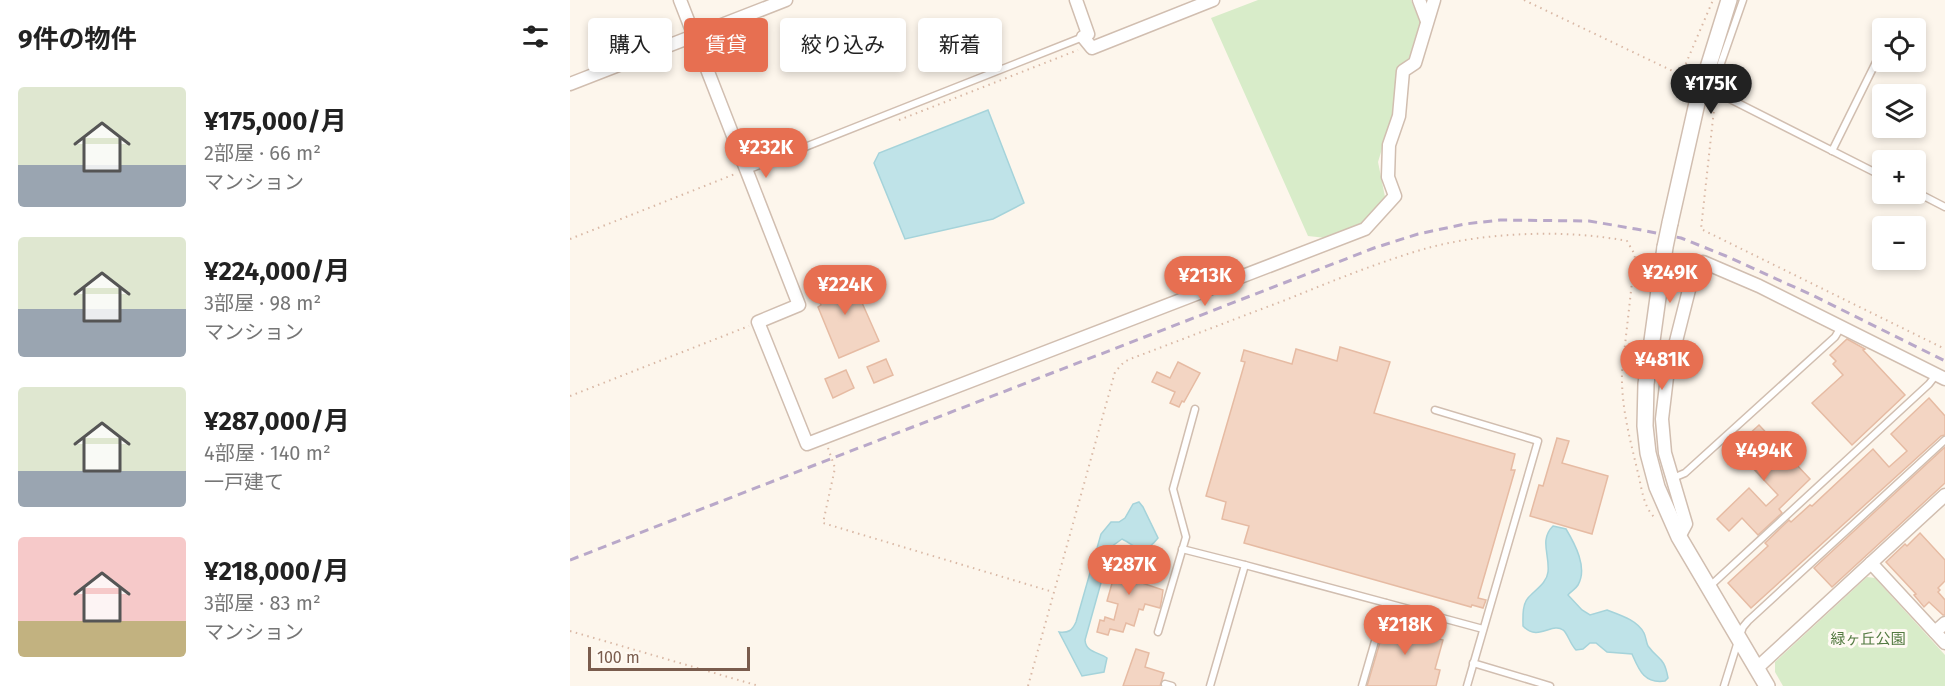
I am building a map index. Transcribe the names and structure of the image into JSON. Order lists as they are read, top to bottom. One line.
{"parks":["緑ヶ丘公園"],"scale_bar":"100 m","page":{"heading":"9件の物件","map_buttons":["+","−"],"chip":["購入","賃貸","絞り込み","新着"],"price":["¥175K","¥232K","¥249K","¥213K","¥224K","¥481K","¥494K","¥287K","¥218K"],"list":[{"name":"¥175,000/月","note":"2部屋 · 66 m² · マンション"},{"name":"¥224,000/月","note":"3部屋 · 98 m² · マンション"},{"name":"¥287,000/月","note":"4部屋 · 140 m² · 一戸建て"},{"name":"¥218,000/月","note":"3部屋 · 83 m² · マンション"}],"scale":"100 m"}}
